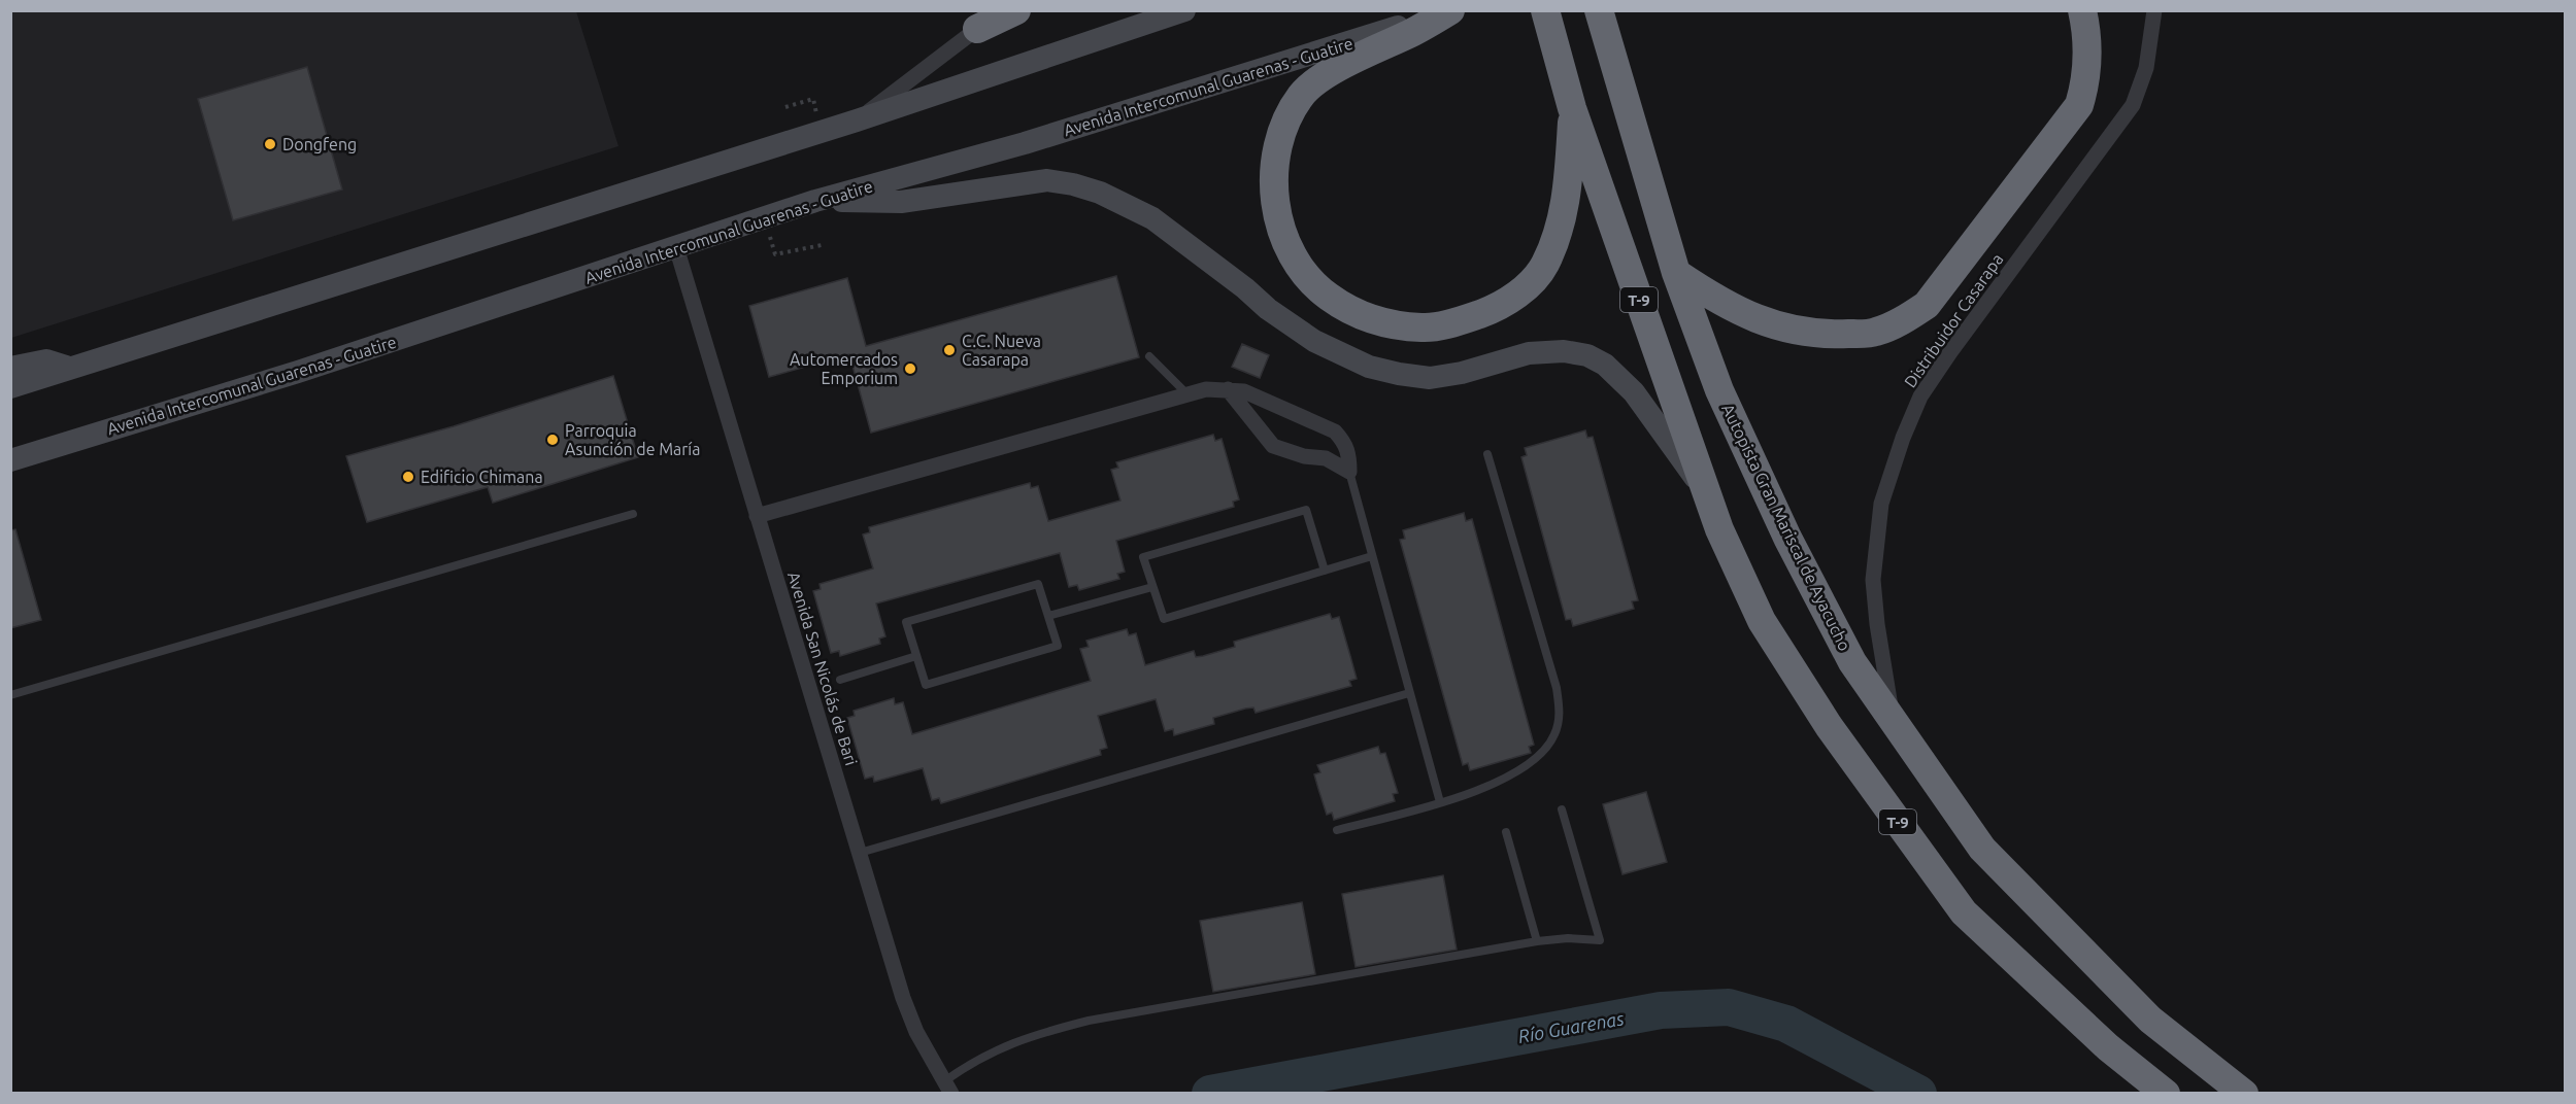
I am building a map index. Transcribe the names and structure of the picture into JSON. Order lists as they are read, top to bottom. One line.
{"streets":{"highway":["T-9","Autopista Gran Mariscal de Ayacucho"],"main road":["Avenida Intercomunal Guarenas - Guatire"],"street":["Distribuidor Casarapa","Avenida San Nicolás de Bari"]},"crossings":[["Avenida Intercomunal Guarenas - Guatire","Avenida San Nicolás de Bari"],["Distribuidor Casarapa","Autopista Gran Mariscal de Ayacucho"]],"water":["Río Guarenas"],"places":["Dongfeng","C.C. Nueva Casarapa","Automercados Emporium","Parroquia Asunción de María","Edificio Chimana"]}
